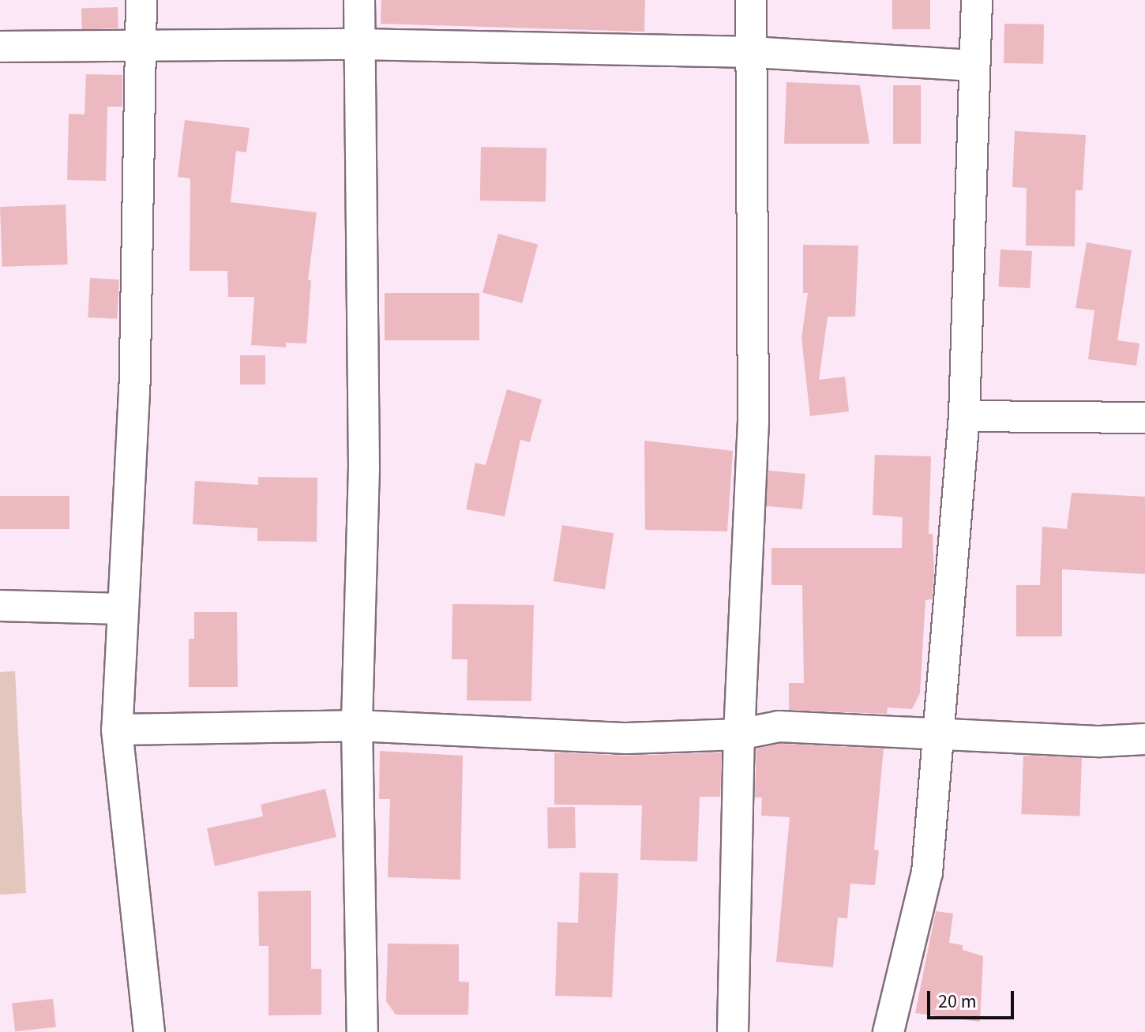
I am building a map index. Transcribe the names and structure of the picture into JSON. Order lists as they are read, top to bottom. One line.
{"scale_bar":"20 m"}
